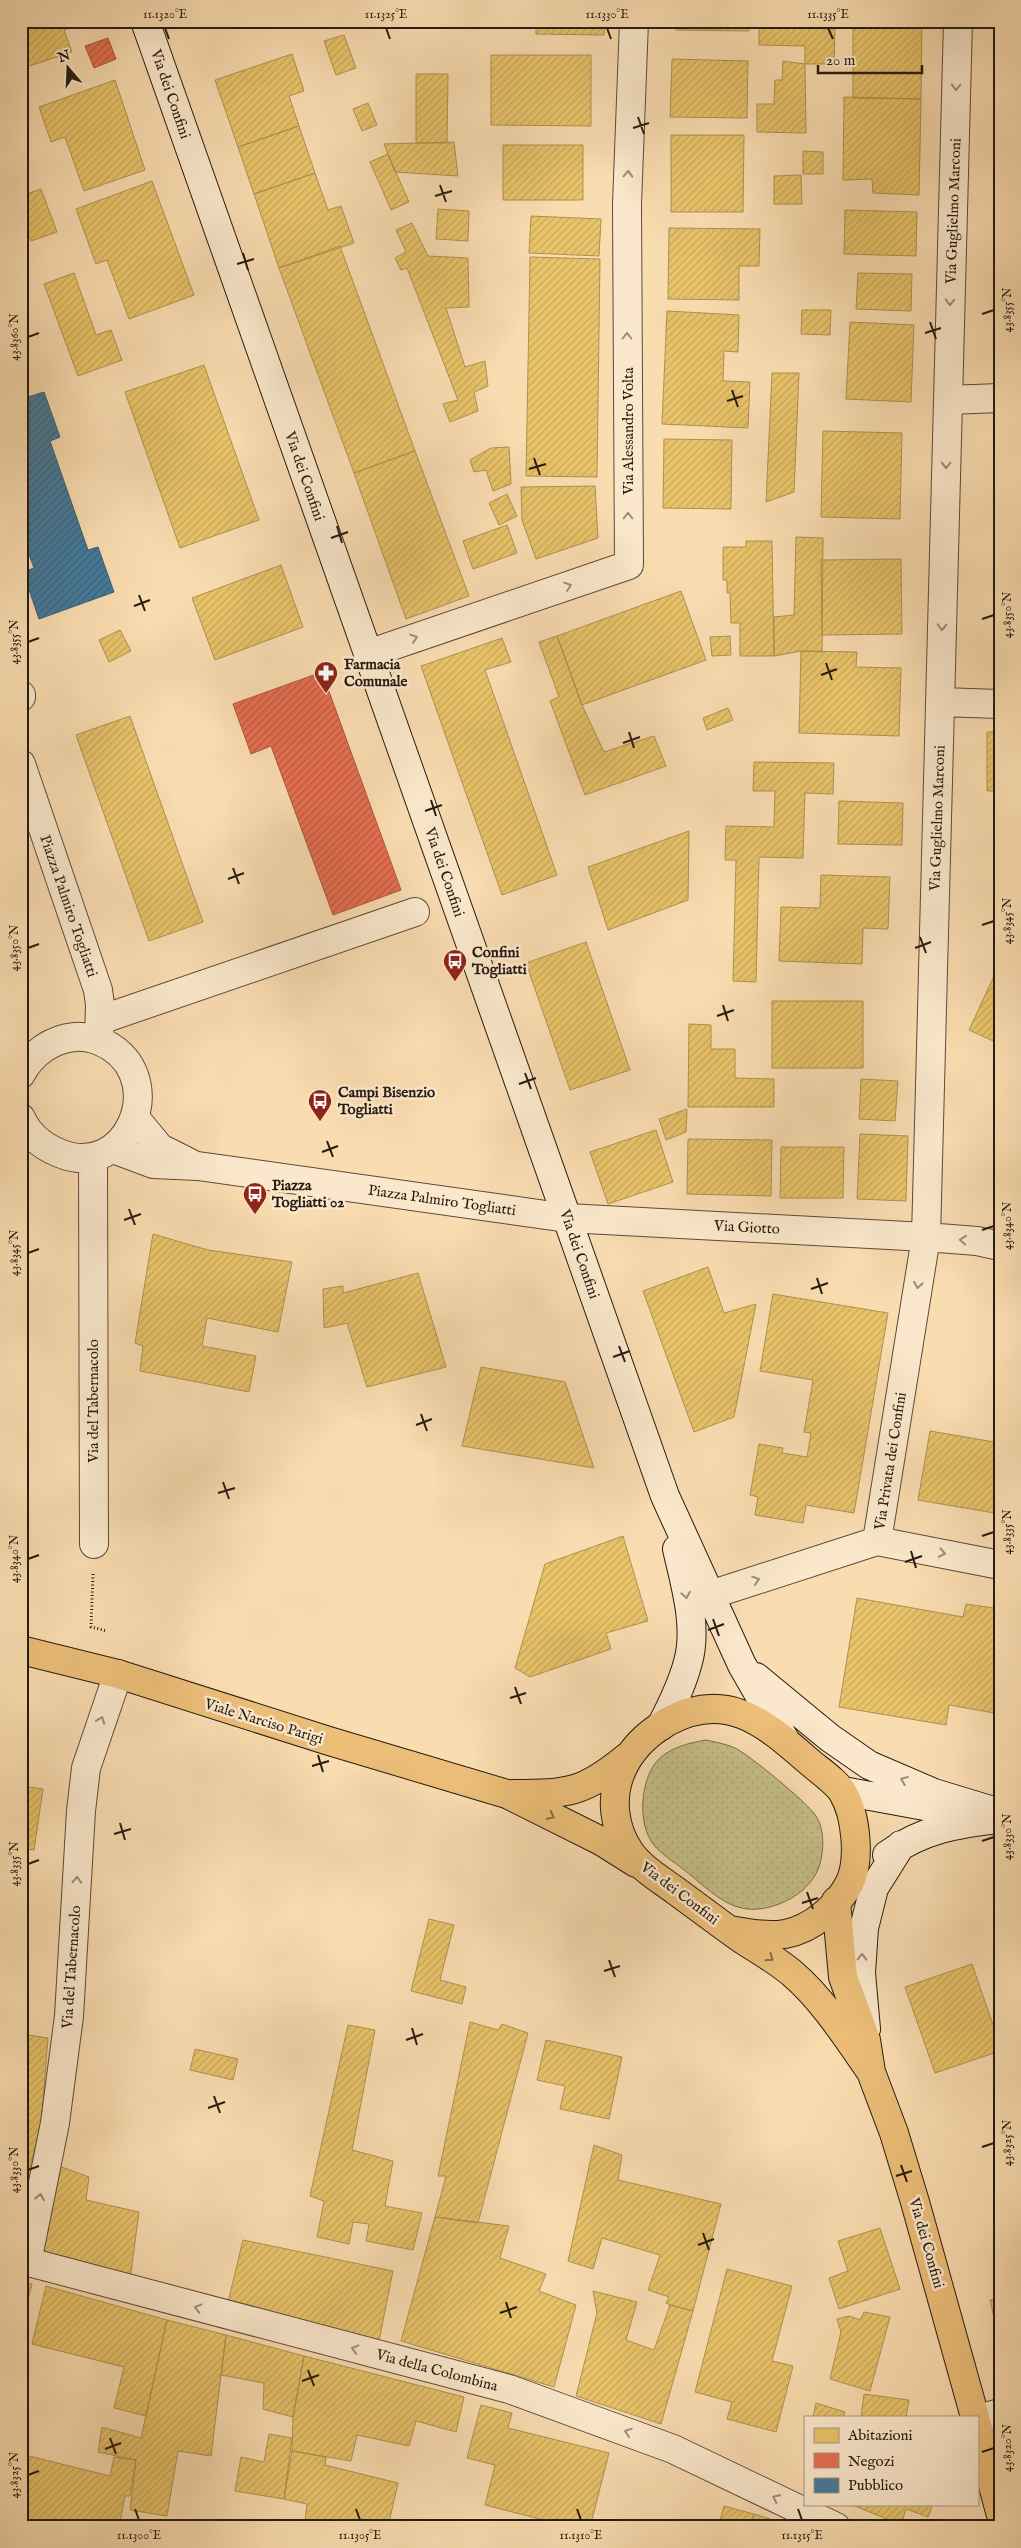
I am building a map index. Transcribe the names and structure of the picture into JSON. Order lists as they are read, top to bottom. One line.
{"streets":{"main road":["Via dei Confini","Viale Narciso Parigi"],"street":["Via Guglielmo Marconi","Via Alessandro Volta","Piazza Palmiro Togliatti","Via Giotto","Via del Tabernacolo","Via Privata dei Confini","Via della Colombina"]},"crossings":[["Via dei Confini","Via Alessandro Volta"],["Via dei Confini","Piazza Palmiro Togliatti"],["Via dei Confini","Via Giotto"],["Via dei Confini","Via Privata dei Confini"],["Via dei Confini","Viale Narciso Parigi"],["Via Guglielmo Marconi","Via Giotto"],["Via Guglielmo Marconi","Via Privata dei Confini"],["Piazza Palmiro Togliatti","Via Giotto"],["Via Giotto","Via Privata dei Confini"],["Via del Tabernacolo","Viale Narciso Parigi"],["Via del Tabernacolo","Via della Colombina"]],"one_way":["Via Guglielmo Marconi","Via Alessandro Volta","Via del Tabernacolo","Via della Colombina"],"places":{"pharmacy":["Farmacia Comunale"],"bus stop":["Confini Togliatti","Campi Bisenzio Togliatti","Piazza Togliatti 02"]},"legend":["Abitazioni","Negozi","Pubblico"],"scale_bar":"20 m","north":"top","coordinates":["11.1320°E","11.1325°E","11.1330°E","11.1335°E","43.8355°N","43.8360°N","43.8350°N","43.8345°N","43.8340°N","43.8335°N","43.8330°N","43.8325°N","43.8320°N","11.1300°E","11.1305°E","11.1310°E","11.1315°E"]}
